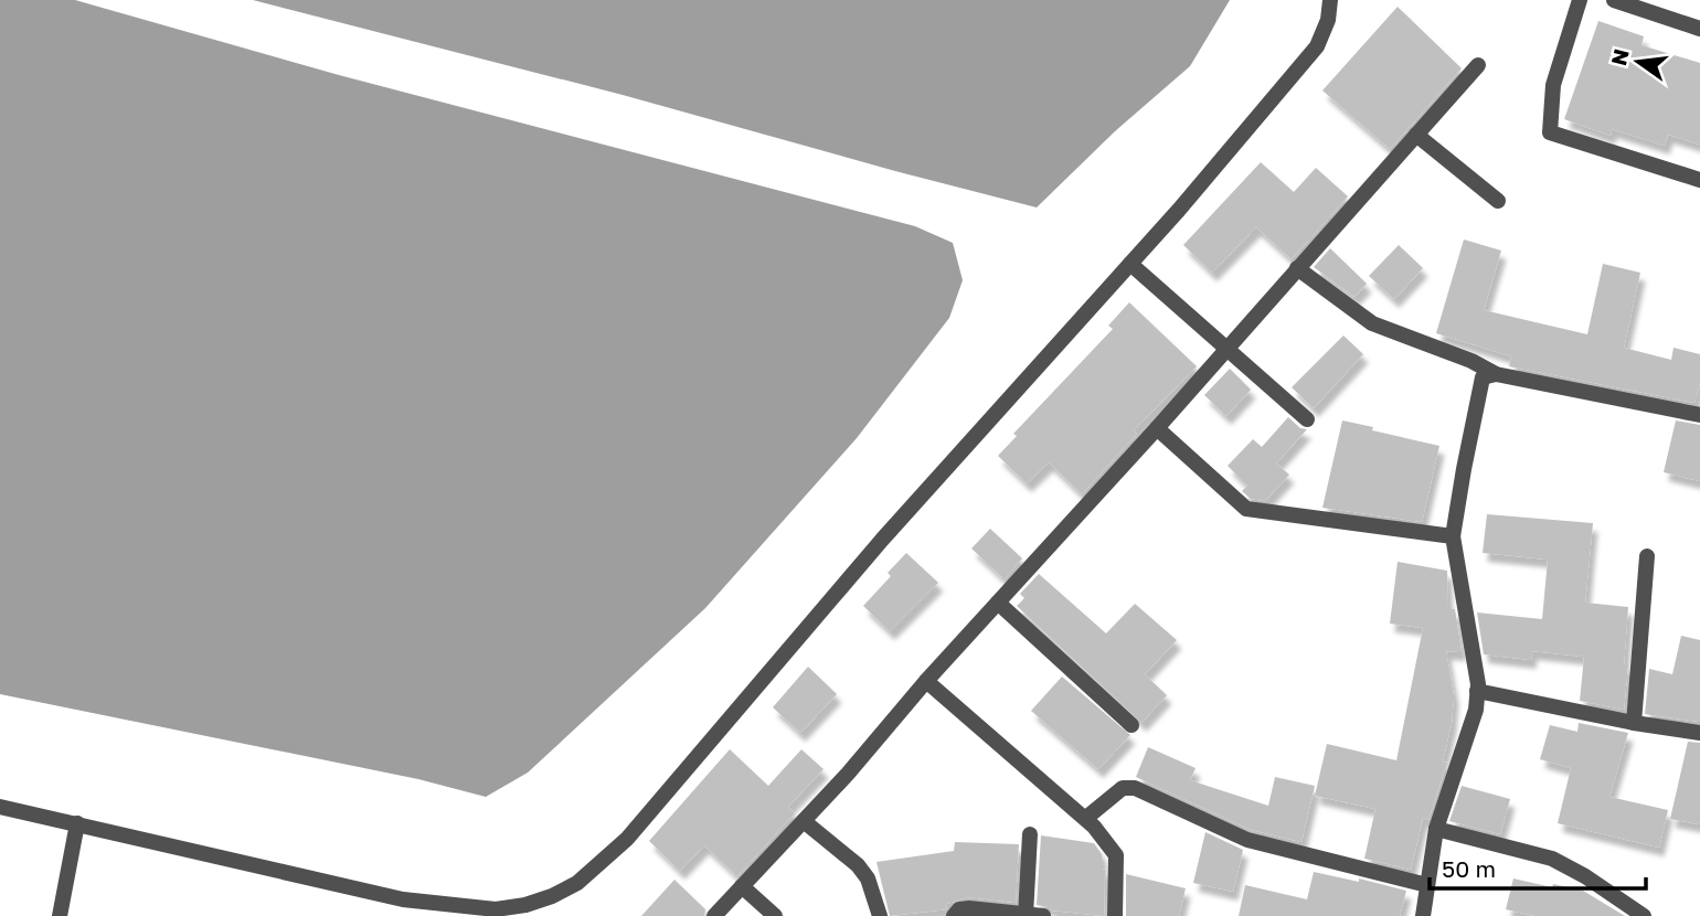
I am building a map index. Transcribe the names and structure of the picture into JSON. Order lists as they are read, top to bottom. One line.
{"scale_bar":"50 m","north":"left"}
